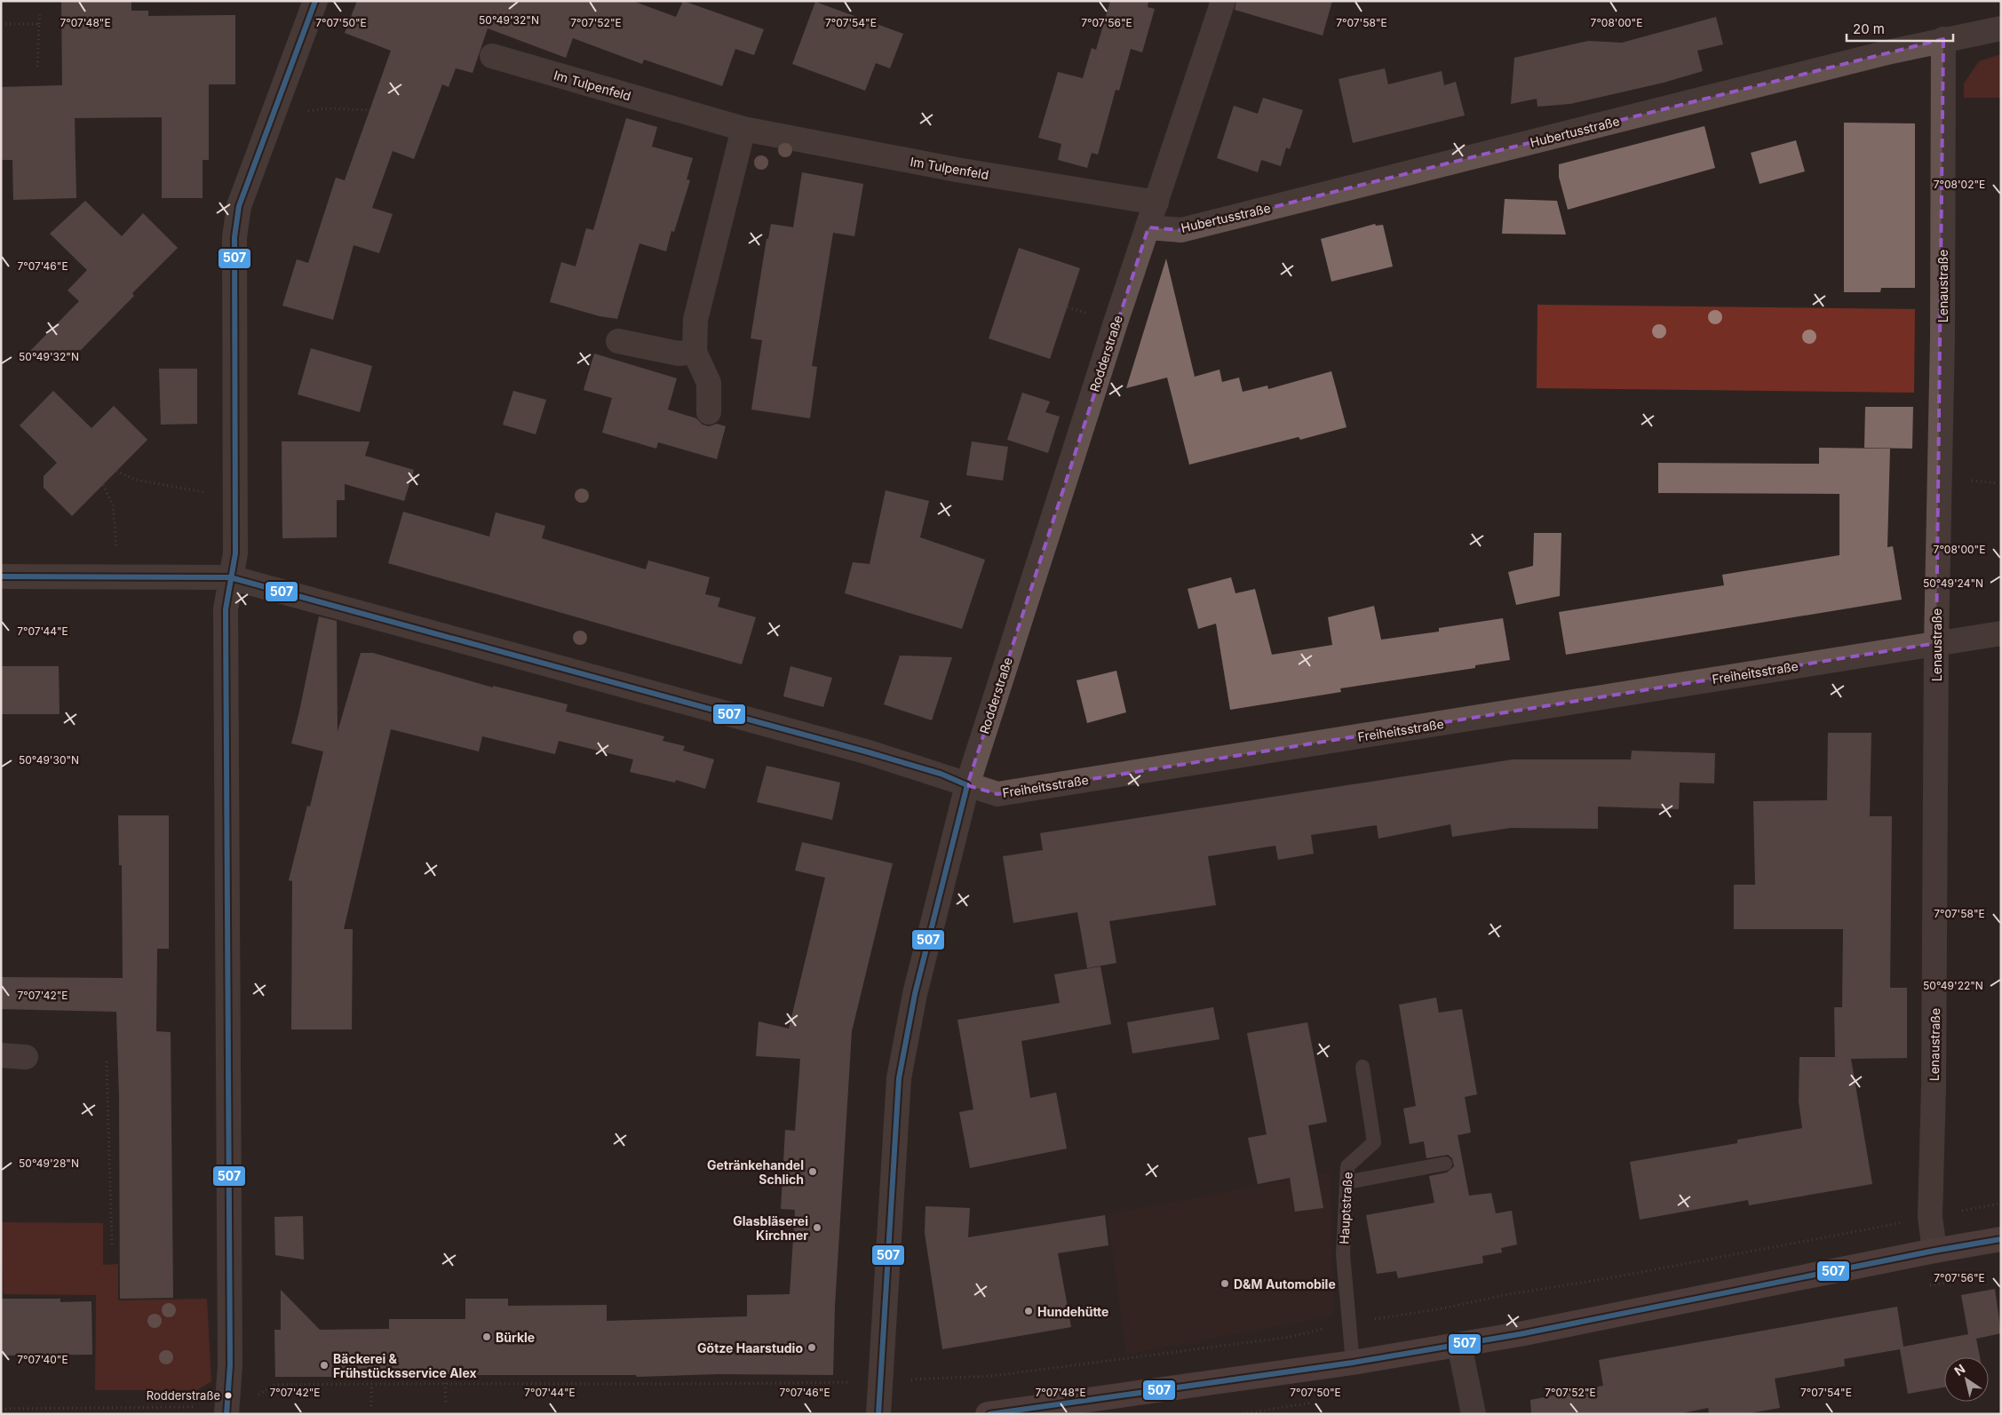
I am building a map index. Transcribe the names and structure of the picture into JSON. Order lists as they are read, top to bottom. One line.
{"streets":{"street":["Im Tulpenfeld","Hubertusstraße","Lenaustraße","Rodderstraße","Freiheitsstraße"],"lane":["Hauptstraße"]},"crossings":[["Im Tulpenfeld","Rodderstraße"],["Hubertusstraße","Lenaustraße"],["Hubertusstraße","Rodderstraße"],["Lenaustraße","Freiheitsstraße"],["Rodderstraße","Freiheitsstraße"]],"places":["Getränkehandel Schlich","Glasbläserei Kirchner","D&M Automobile","Hundehütte","Bürkle","Götze Haarstudio","Bäckerei & Frühstücksservice Alex","Rodderstraße"],"lines":["transit line 507"],"scale_bar":"20 m","north":"top left","coordinates":["50°49'32\"N","7°07'56\"E","7°08'00\"E","7°07'48\"E","7°07'50\"E","7°07'52\"E","7°07'54\"E","7°07'58\"E","7°08'02\"E","7°07'46\"E","50°49'24\"N","7°07'44\"E","50°49'30\"N","50°49'22\"N","7°07'42\"E","50°49'28\"N","7°07'40\"E"]}
